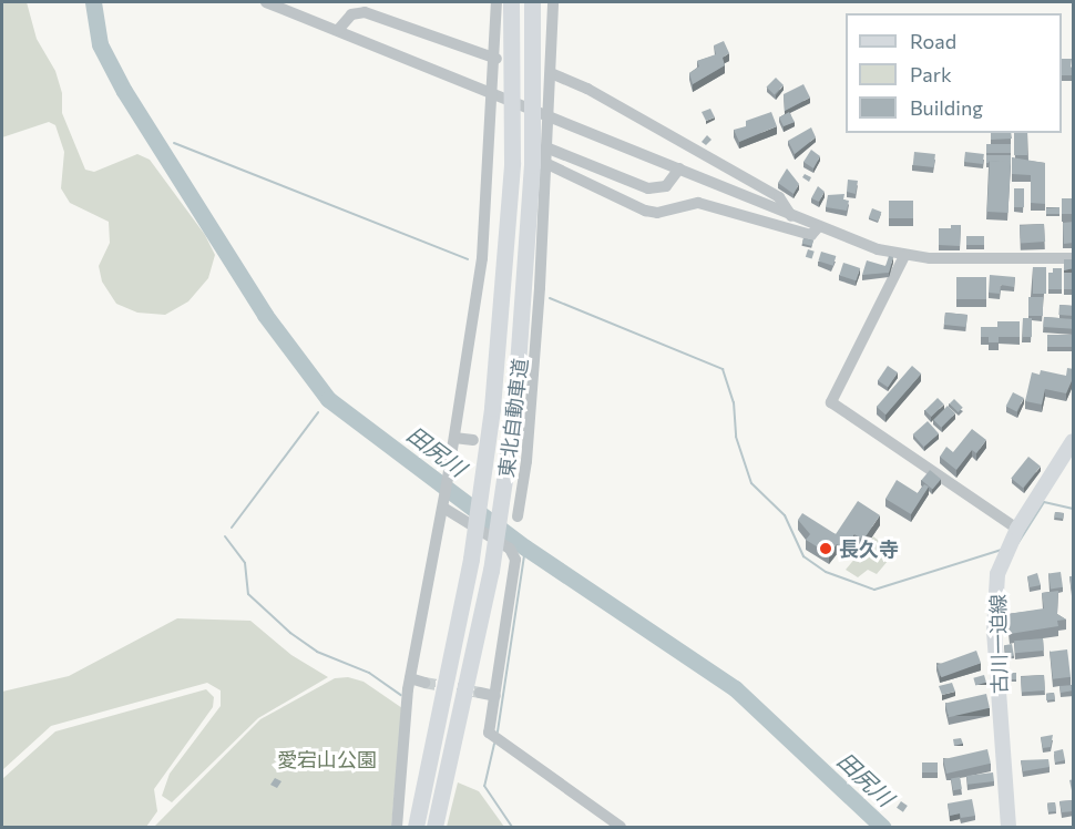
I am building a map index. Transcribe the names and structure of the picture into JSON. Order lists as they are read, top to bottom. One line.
{"streets":{"highway":["東北自動車道"],"main road":["古川一迫線"]},"water":["田尻川"],"parks":["愛宕山公園"],"places":["長久寺"],"legend":["Road","Park","Building"]}
